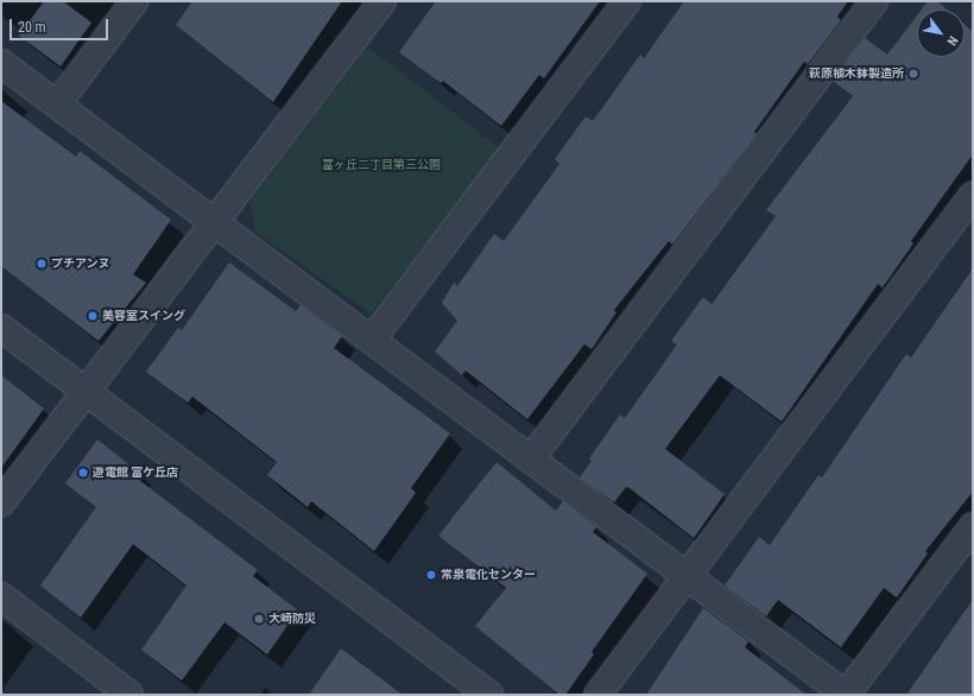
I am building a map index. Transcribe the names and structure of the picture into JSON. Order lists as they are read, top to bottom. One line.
{"parks":["富ヶ丘二丁目第三公園"],"places":["萩原植木鉢製造所","プチアンヌ","美容室スイング","遊電館 富ケ丘店","常泉電化センター","大崎防災"],"scale_bar":"20 m","north":"bottom right"}
